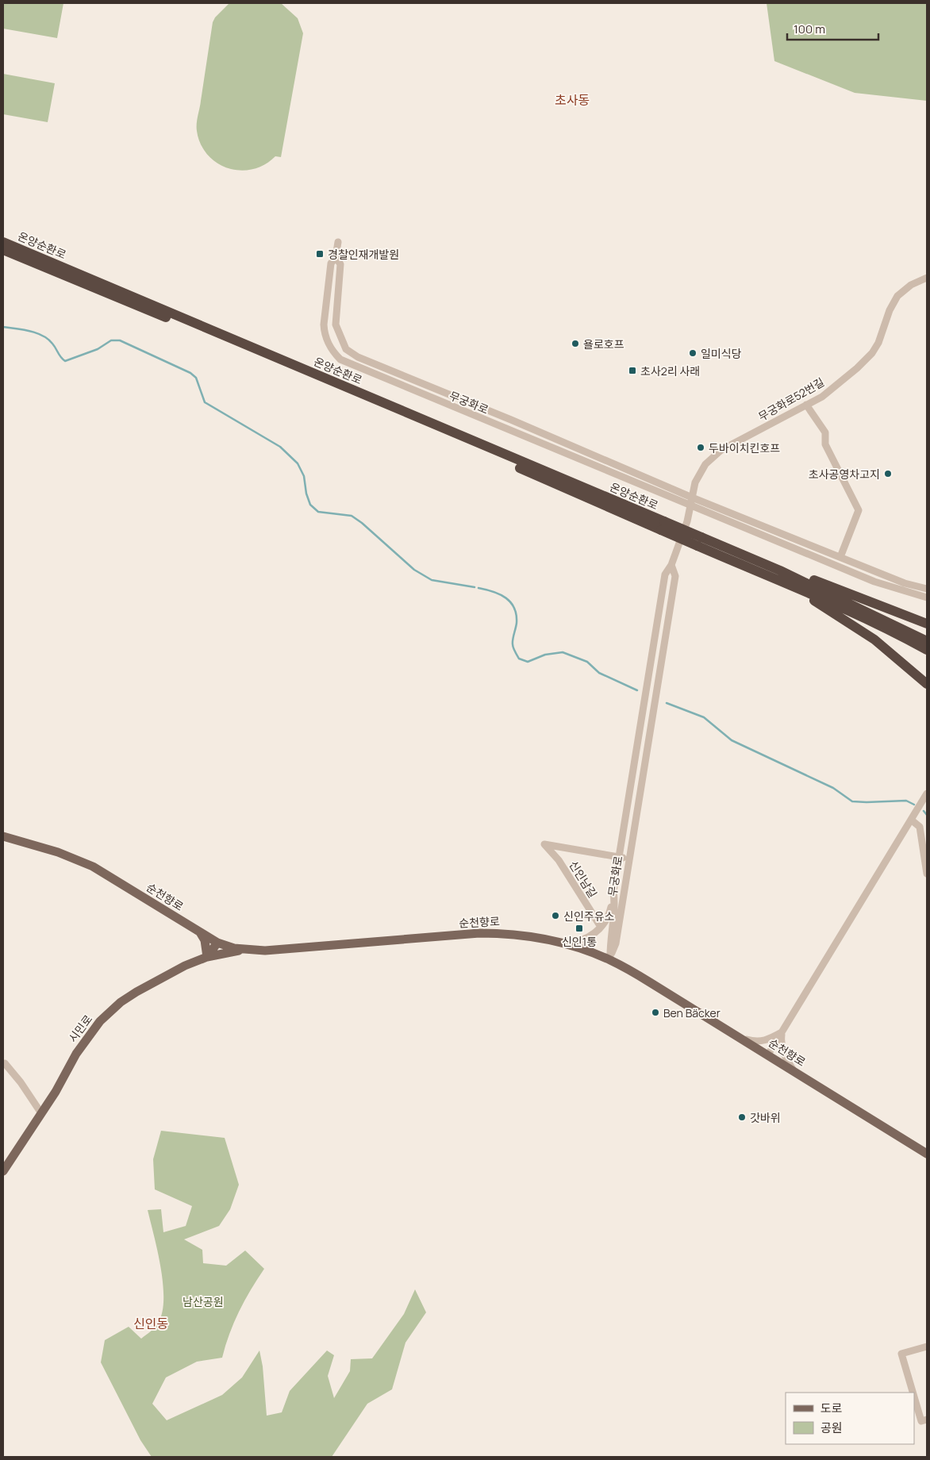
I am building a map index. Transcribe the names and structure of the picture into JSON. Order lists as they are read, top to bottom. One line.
{"streets":{"highway":["온양순환로"],"main road":["순천향로","시민로"],"street":["무궁화로52번길","무궁화로","신인남길"]},"crossings":[["무궁화로52번길","무궁화로"],["무궁화로","신인남길"],["무궁화로","순천향로"],["순천향로","시민로"]],"districts":["초사동","신인동"],"parks":["남산공원"],"places":{"transit":["경찰인재개발원","초사2리 사래","신인1통"],"other":["욜로호프","일미식당","두바이치킨호프","초사공영차고지","신인주유소","Ben Bäcker","갓바위"]},"legend":["도로","공원"],"scale_bar":"100 m"}
